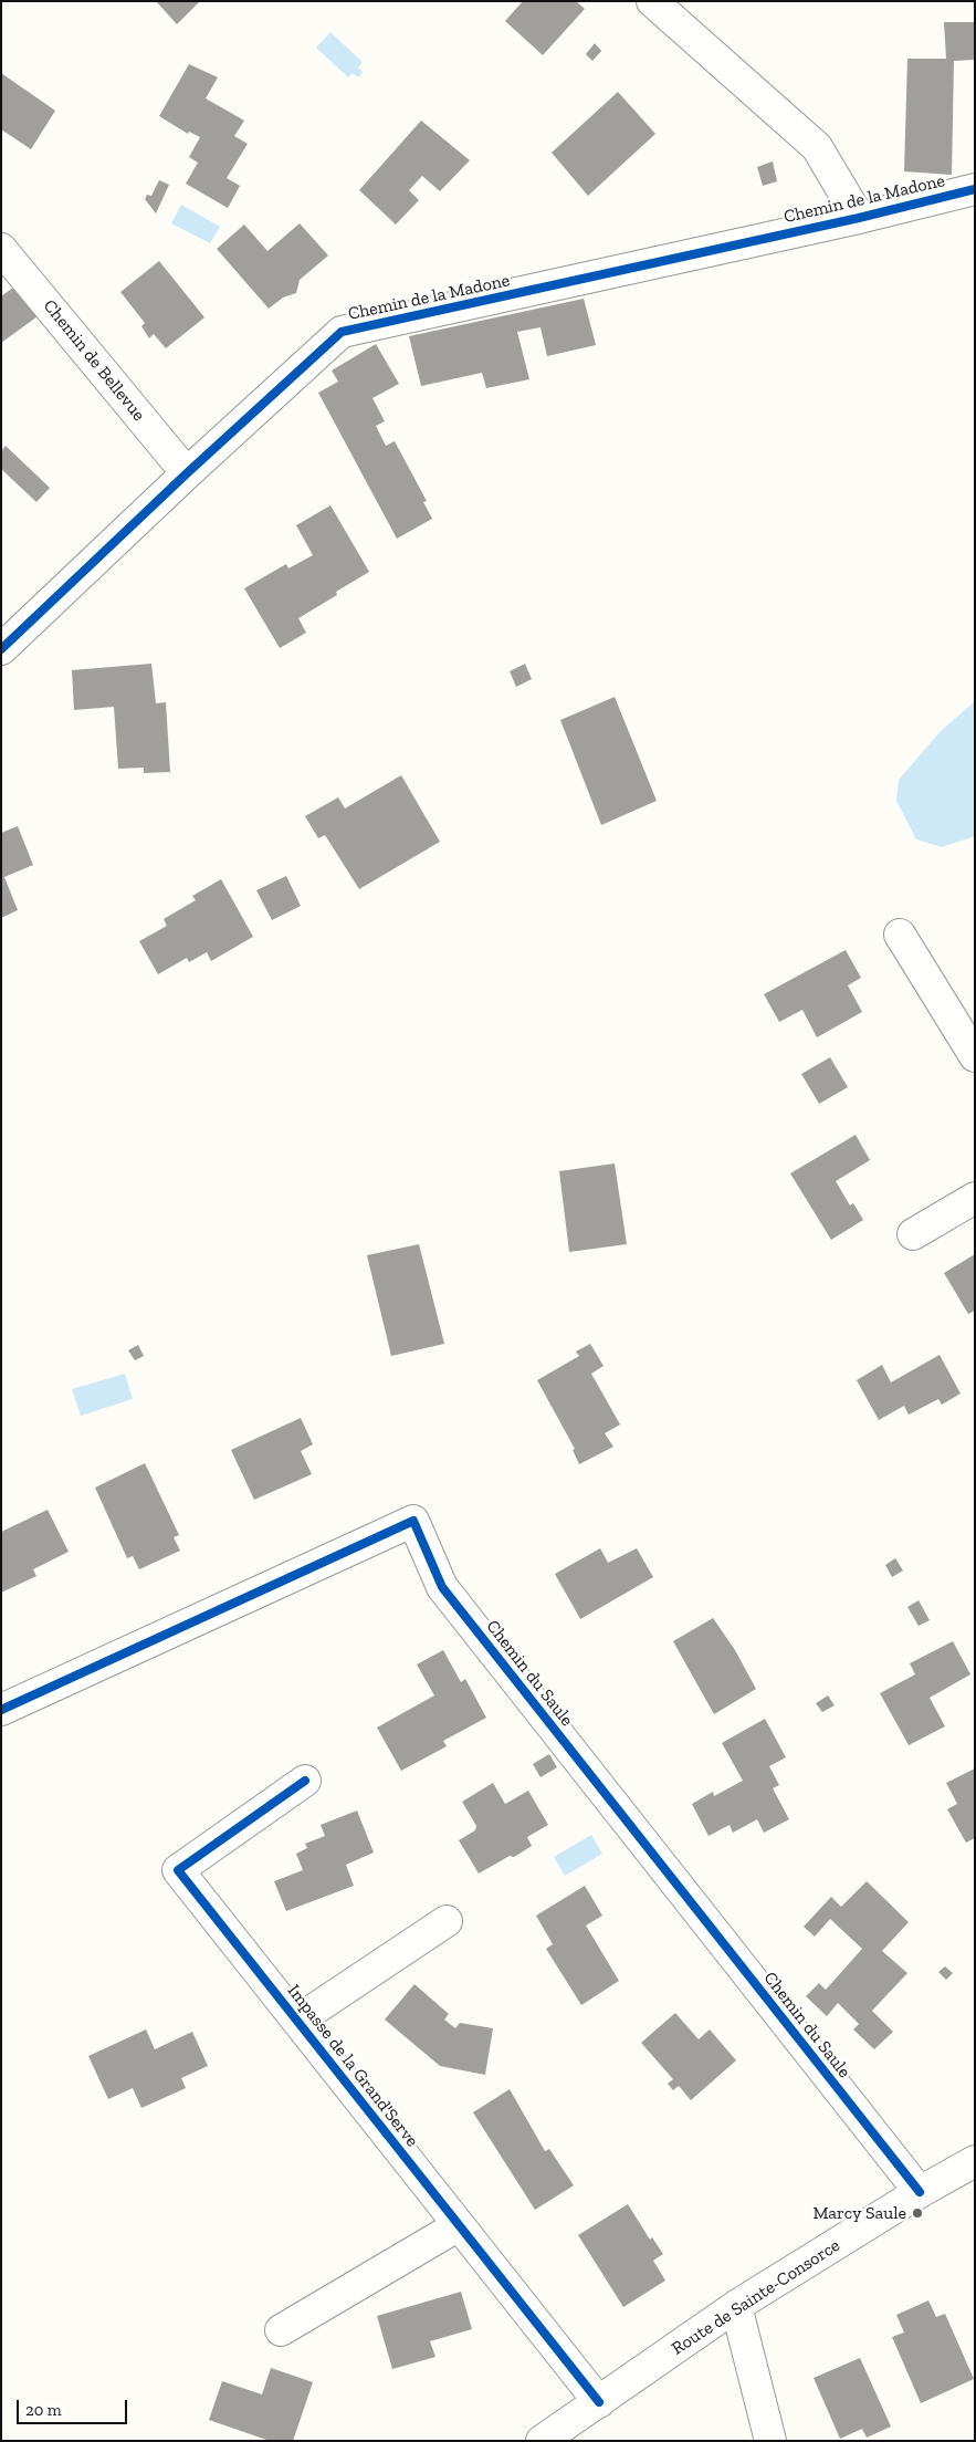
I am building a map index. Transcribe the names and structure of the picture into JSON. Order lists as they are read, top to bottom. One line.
{"streets":{"street":["Chemin de la Madone","Chemin de Bellevue","Chemin du Saule","Impasse de la Grand'Serve","Route de Sainte-Consorce"]},"crossings":[["Chemin de la Madone","Chemin de Bellevue"],["Chemin du Saule","Route de Sainte-Consorce"],["Impasse de la Grand'Serve","Route de Sainte-Consorce"]],"places":["Marcy Saule"],"scale_bar":"20 m"}
